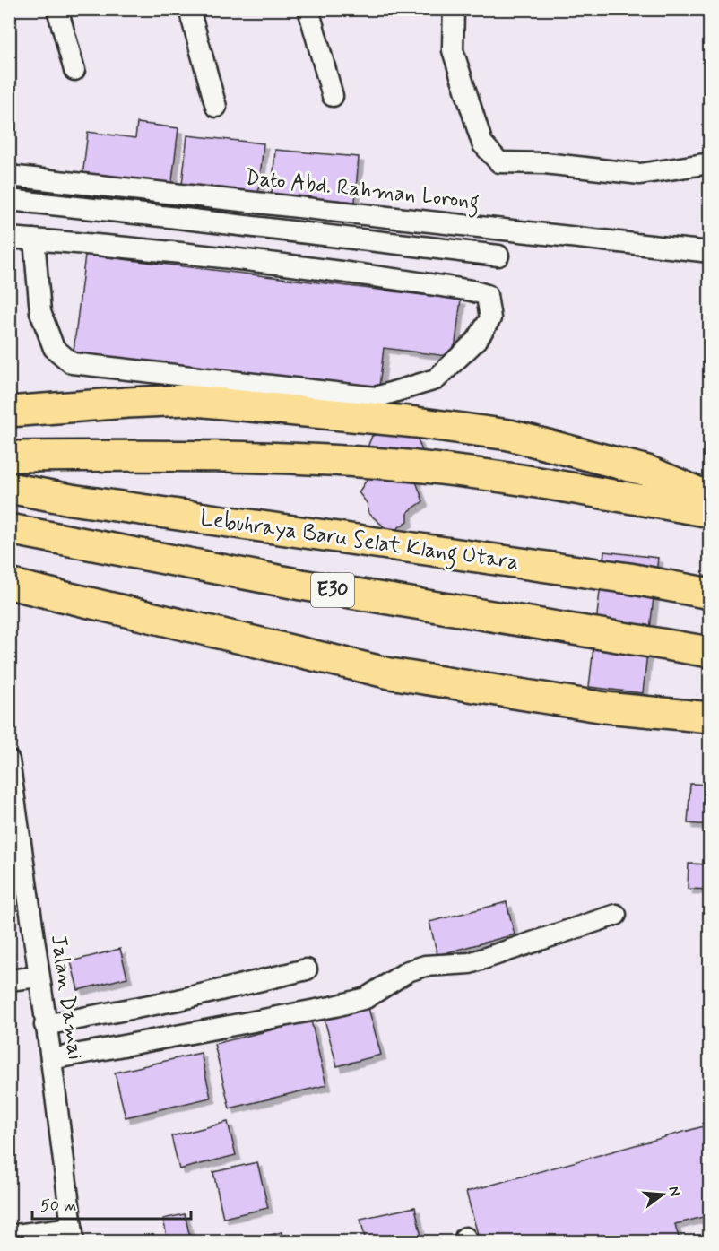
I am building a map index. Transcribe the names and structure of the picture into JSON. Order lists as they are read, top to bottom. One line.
{"streets":{"highway":["Lebuhraya Baru Selat Klang Utara","E30"],"street":["Dato Abd. Rahman Lorong","Jalan Damai"]},"scale_bar":"50 m","north":"right"}
